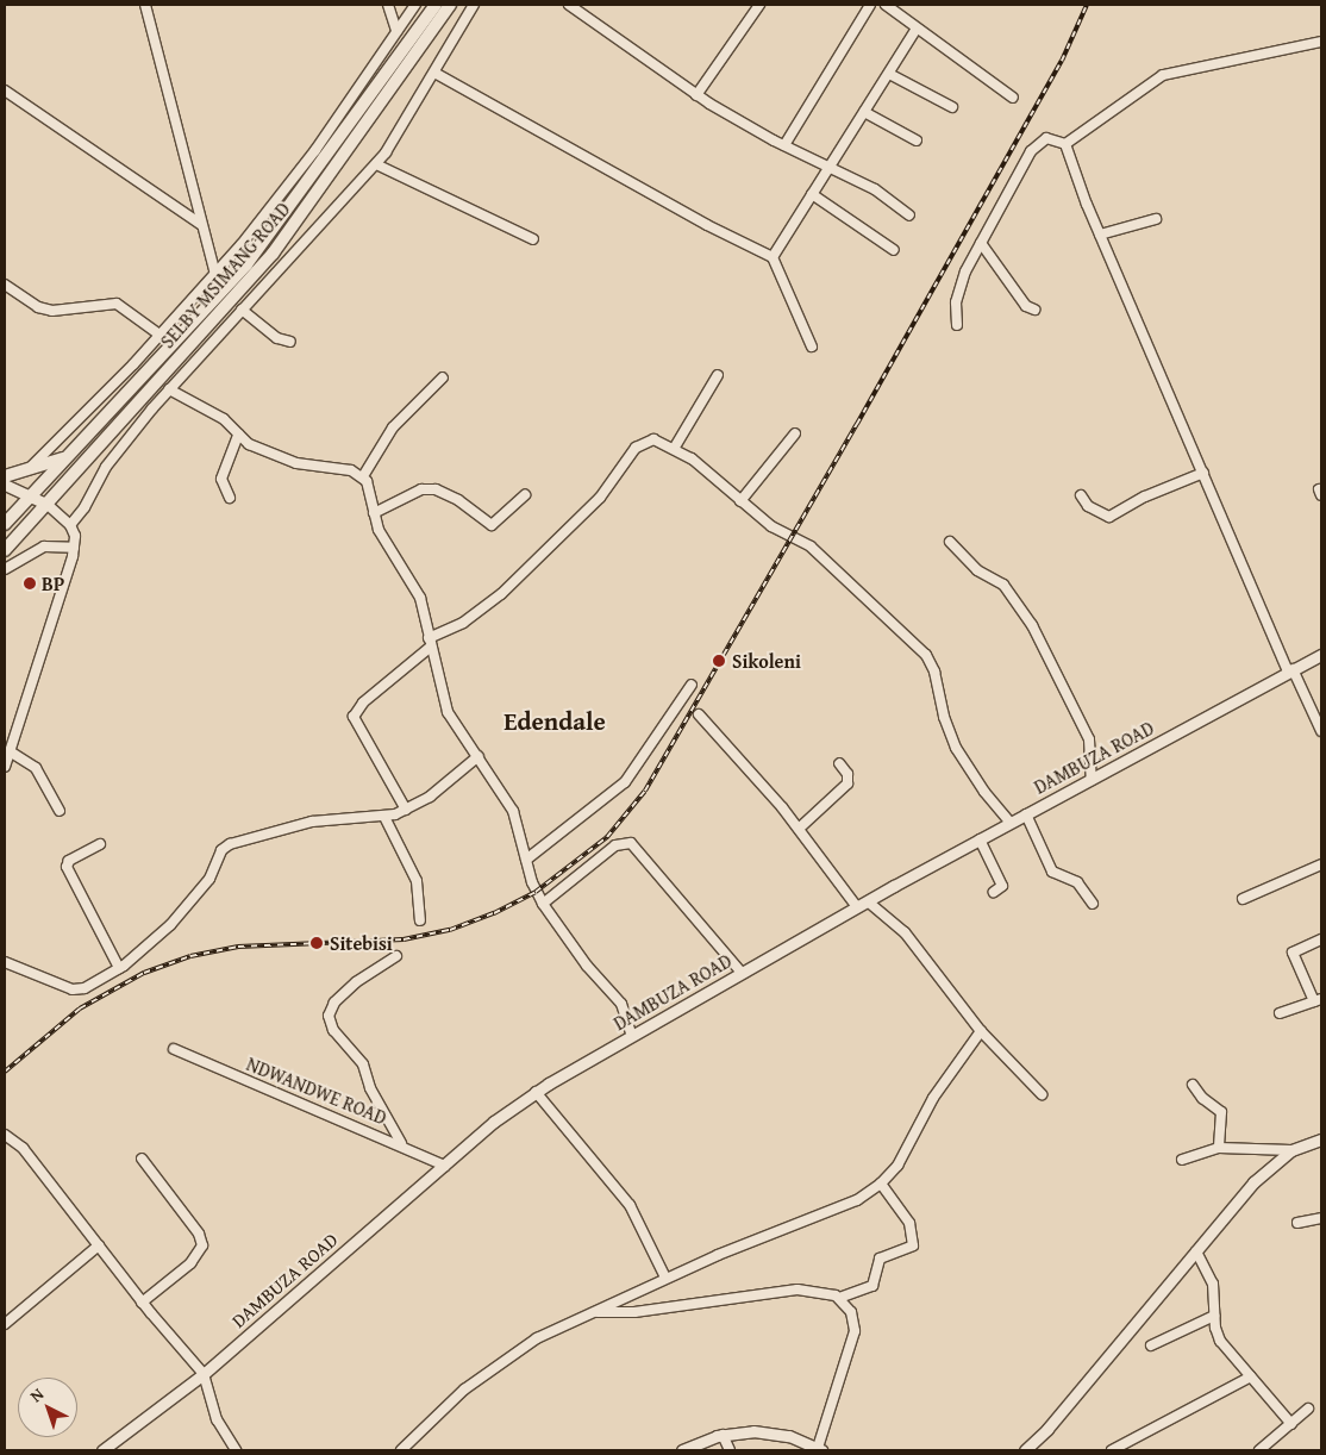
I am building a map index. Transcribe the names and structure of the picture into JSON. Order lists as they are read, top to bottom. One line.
{"streets":{"main road":["SELBY MSIMANG ROAD"],"street":["DAMBUZA ROAD","NDWANDWE ROAD"]},"crossings":[["DAMBUZA ROAD","NDWANDWE ROAD"]],"districts":["Edendale"],"places":["BP","Sikoleni","Sitebisi"],"north":"top left"}
